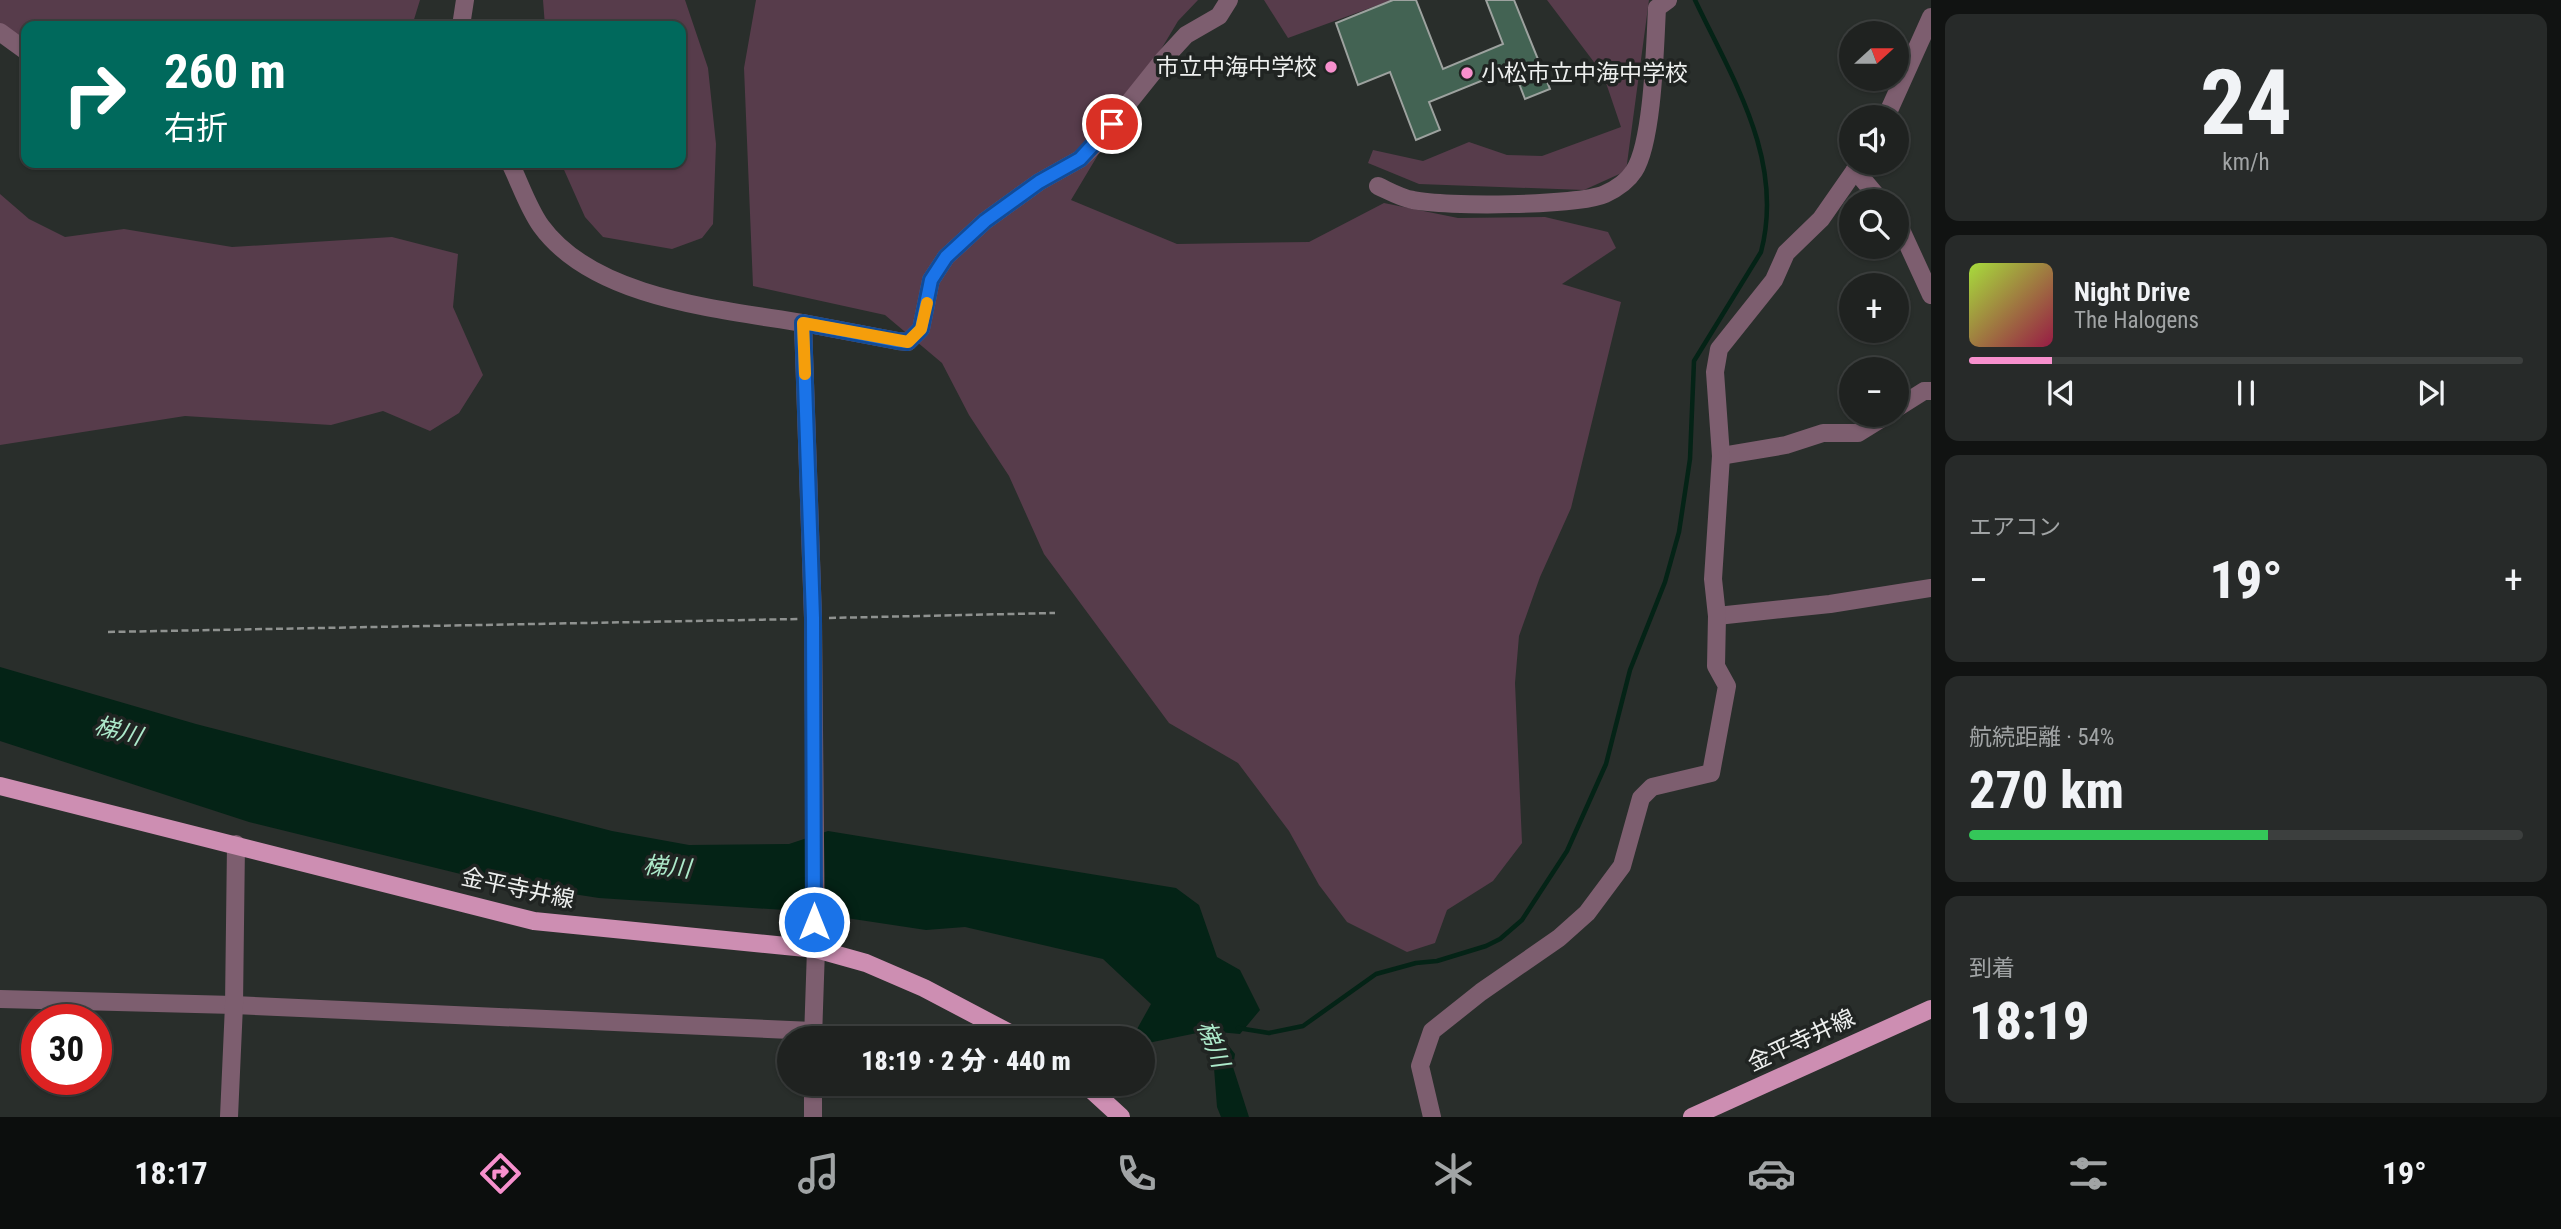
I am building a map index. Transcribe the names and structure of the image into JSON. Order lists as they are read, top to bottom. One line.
{"streets":{"main road":["金平寺井線"]},"water":["梯川"],"places":["市立中海中学校","小松市立中海中学校"],"north":"right","page":{"tile":[["24","km/h"],"エアコン",["航続距離 · 54%","270 km"],["到着","18:19"]],"map_buttons":["+","−"],"turn":["260 m","右折"],"song":["Night Drive","The Halogens"],"heat":["−","19°","+"],"limit":"30","trip":"18:19 · 2 分 · 440 m","tabs":["18:17","19°"]}}
